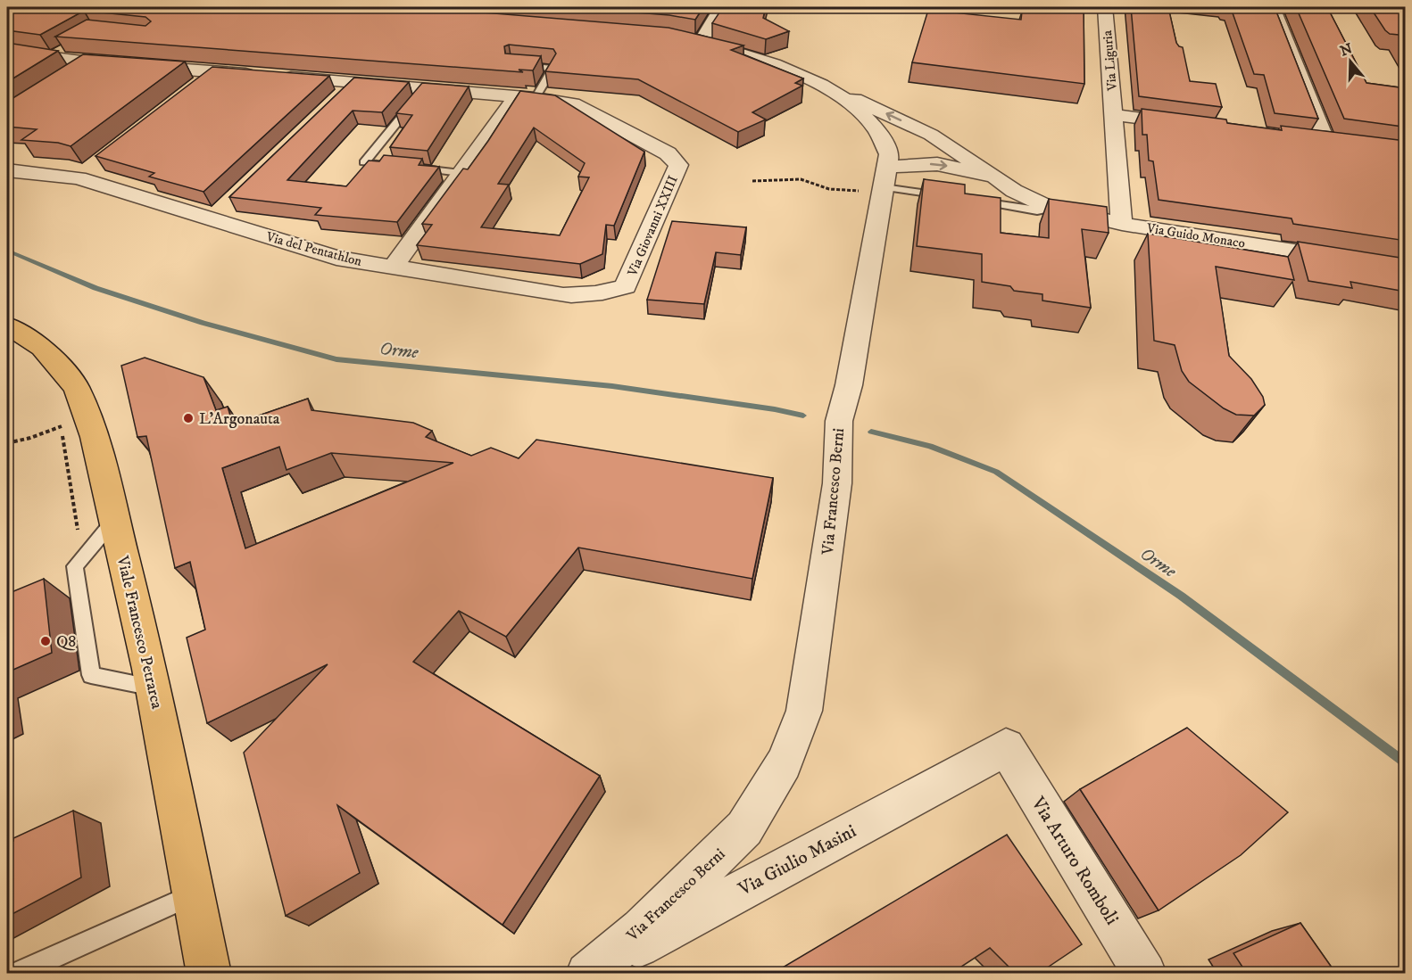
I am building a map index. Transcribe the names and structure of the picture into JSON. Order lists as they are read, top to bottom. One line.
{"streets":{"main road":["Viale Francesco Petrarca"],"street":["Via Liguria","Via Giovanni XXIII","Via Guido Monaco","Via del Pentathlon","Via Francesco Berni","Via Giulio Masini","Via Arturo Romboli"]},"crossings":[["Via Liguria","Via Guido Monaco"],["Via Giovanni XXIII","Via del Pentathlon"],["Via Guido Monaco","Via Francesco Berni"],["Via Francesco Berni","Via Giulio Masini"],["Via Giulio Masini","Via Arturo Romboli"]],"water":["Orme"],"places":["L'Argonauta","Q8"],"north":"top"}
